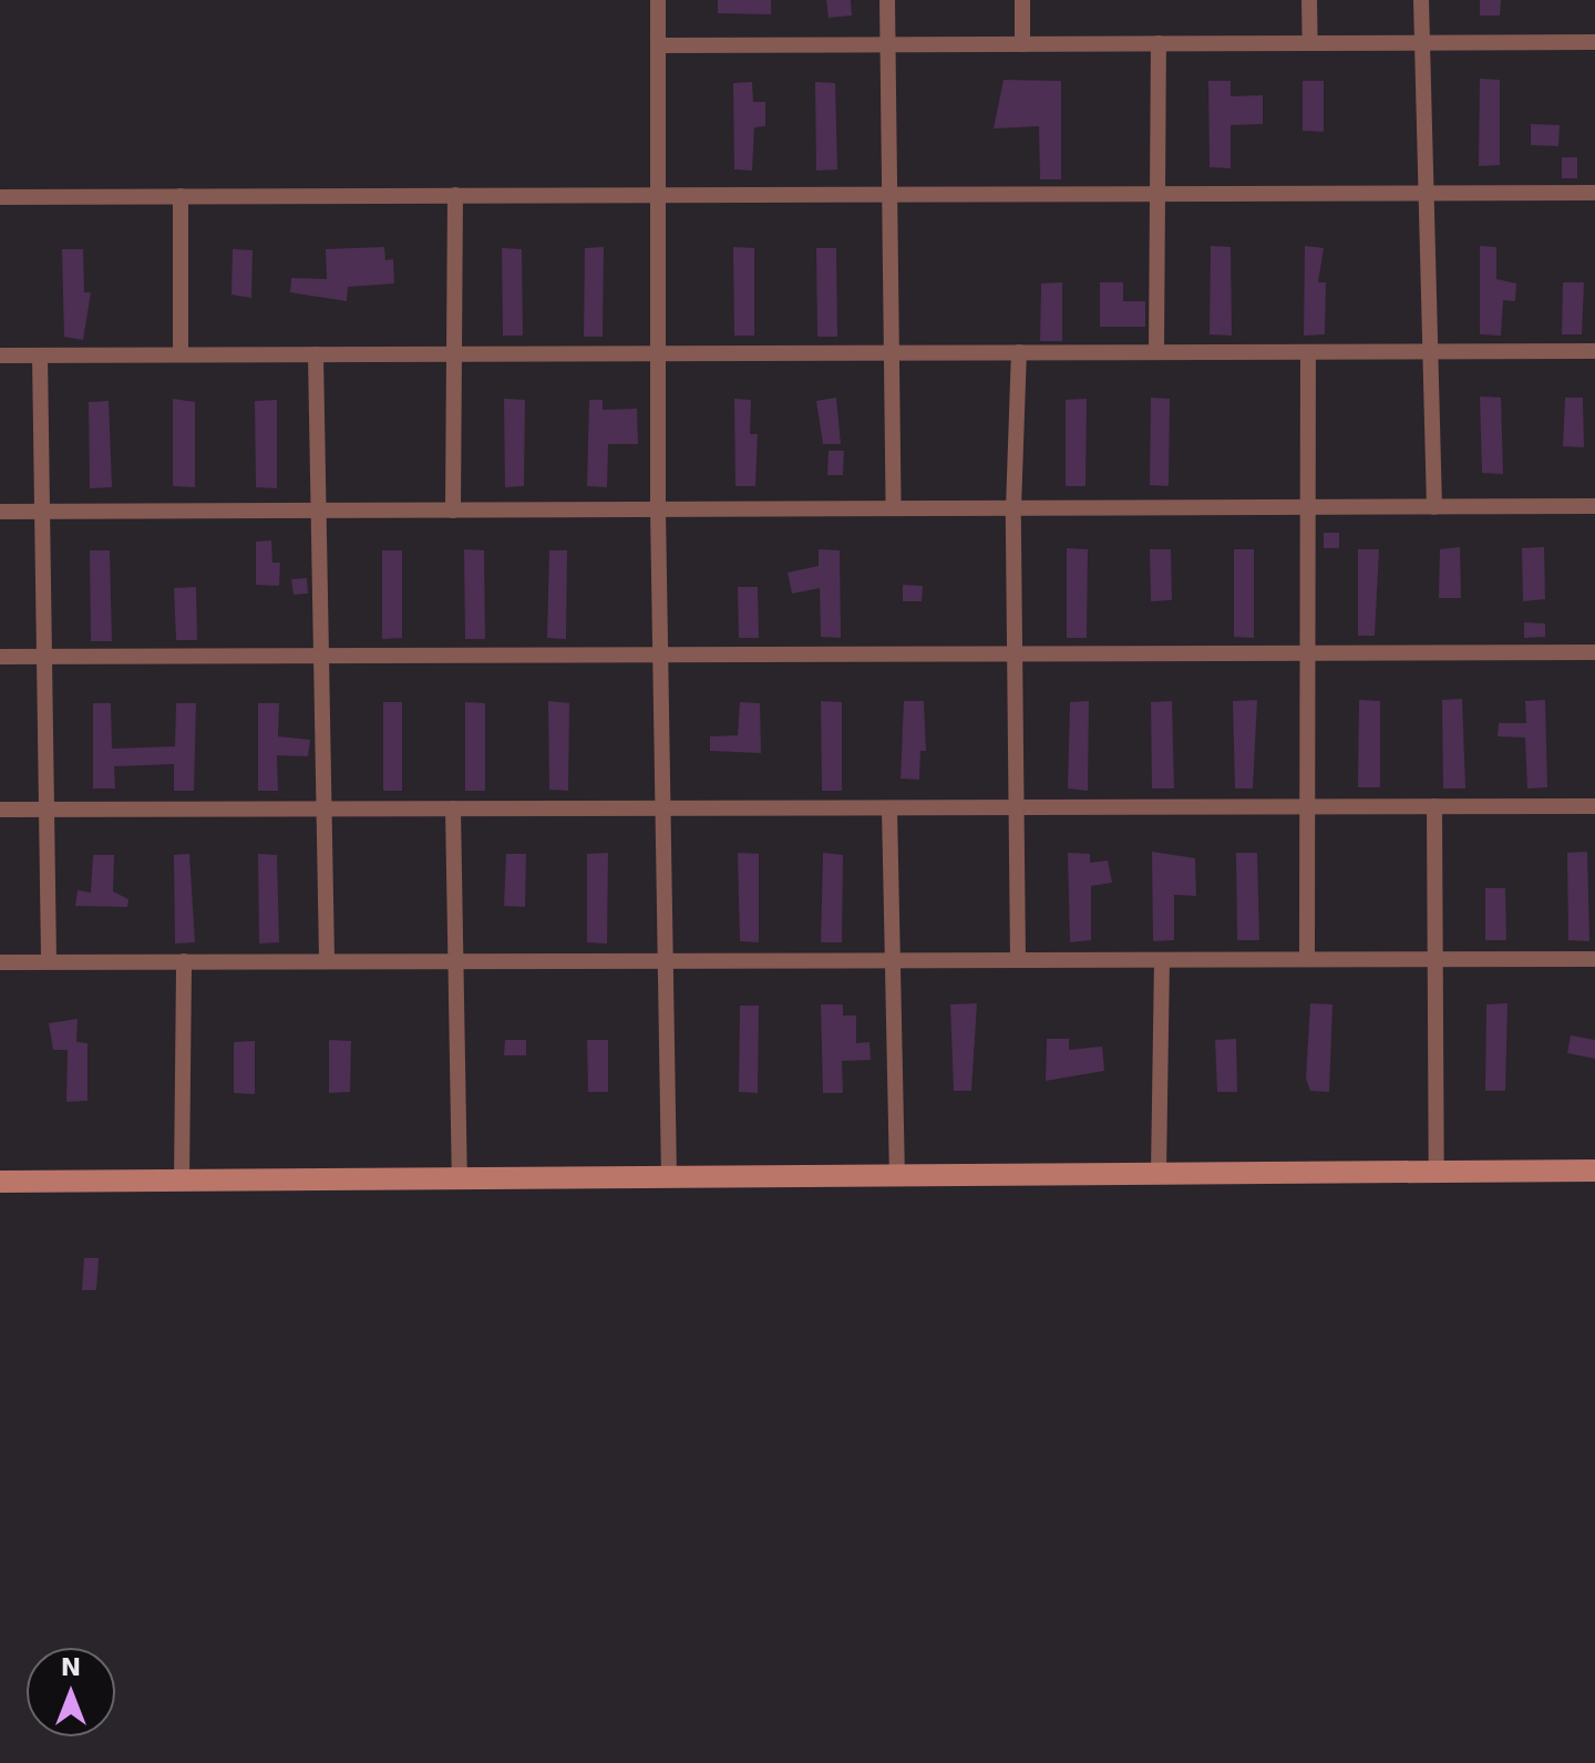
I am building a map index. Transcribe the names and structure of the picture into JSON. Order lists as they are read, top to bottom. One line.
{"north":"top"}
